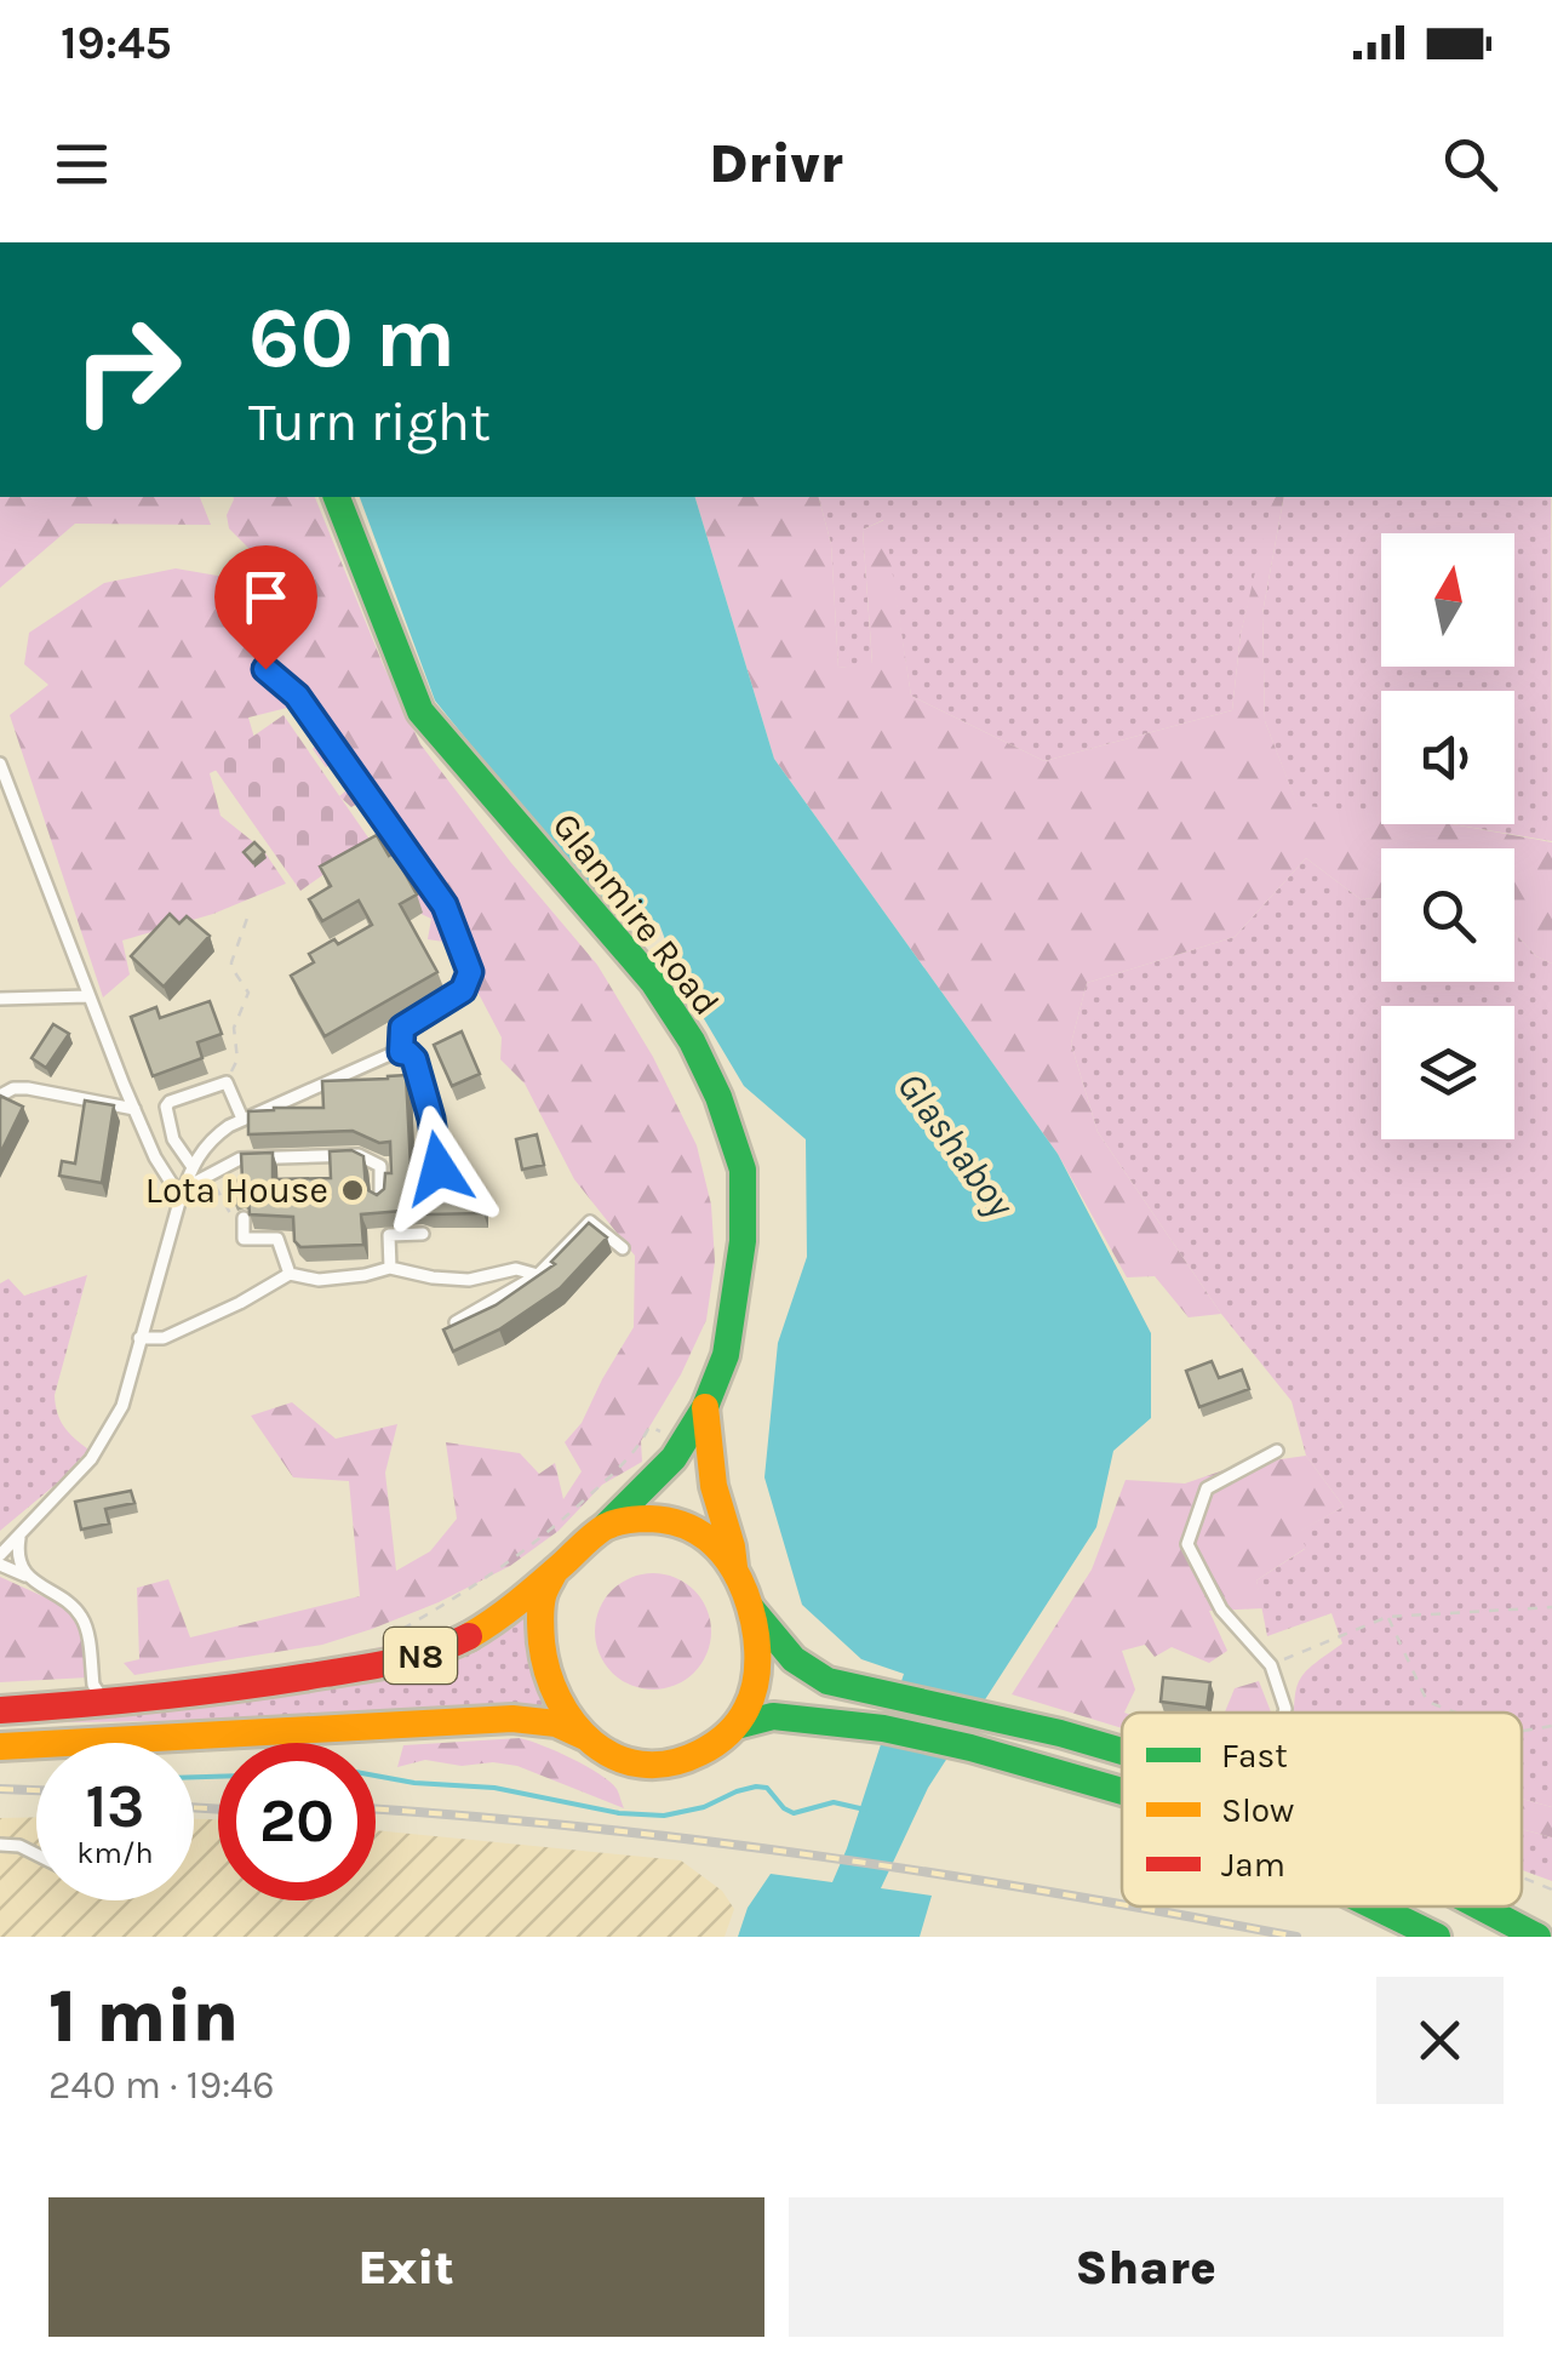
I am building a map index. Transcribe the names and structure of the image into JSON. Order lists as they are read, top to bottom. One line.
{"streets":{"main road":["Glanmire Road","N8"]},"crossings":[["Glanmire Road","N8"]],"water":["Glashaboy"],"places":["Lota House"],"legend":["Fast","Slow","Jam"],"north":"top","page":{"status":"19:45","header":"Drivr","turn":["60 m","Turn right"],"speed":"13 km/h","limit":"20","heading":["1 min","240 m · 19:46"],"buttons":["Exit","Share"]}}
